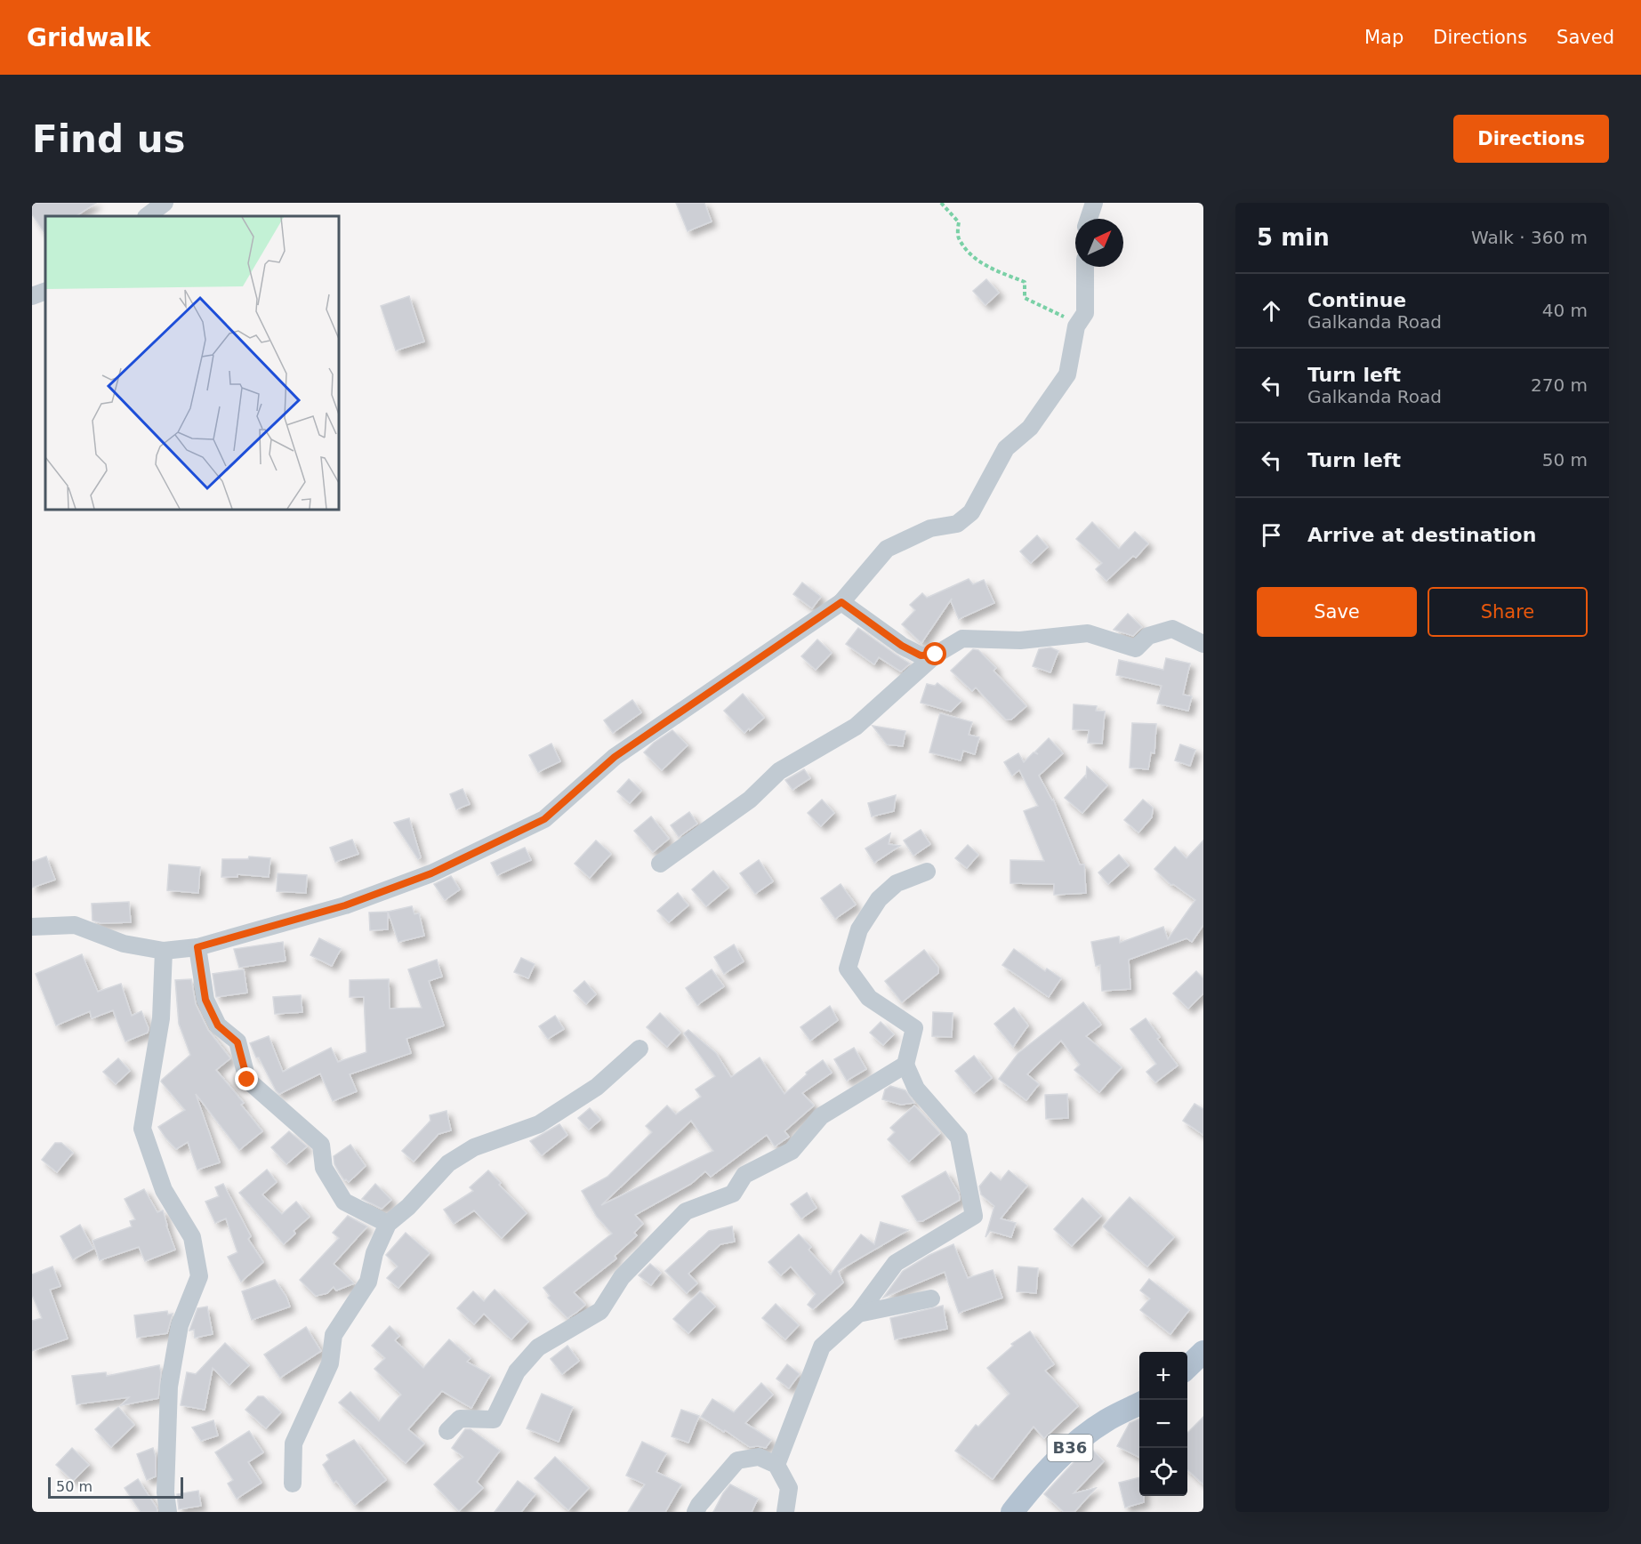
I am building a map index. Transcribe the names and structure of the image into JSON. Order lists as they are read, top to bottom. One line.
{"streets":{"main road":["B36"]},"scale_bar":"50 m","north":"top right","page":{"header":"Gridwalk","nav":["Map","Directions","Saved"],"buttons":["Directions",["Save","Share"]],"title":"Find us","heading":["5 min","Walk · 360 m"],"list":[["Continue","Galkanda Road","40 m"],["Turn left","Galkanda Road","270 m"],["Turn left","50 m"],"Arrive at destination"],"map_buttons":["+","−"],"scale":"50 m"}}
